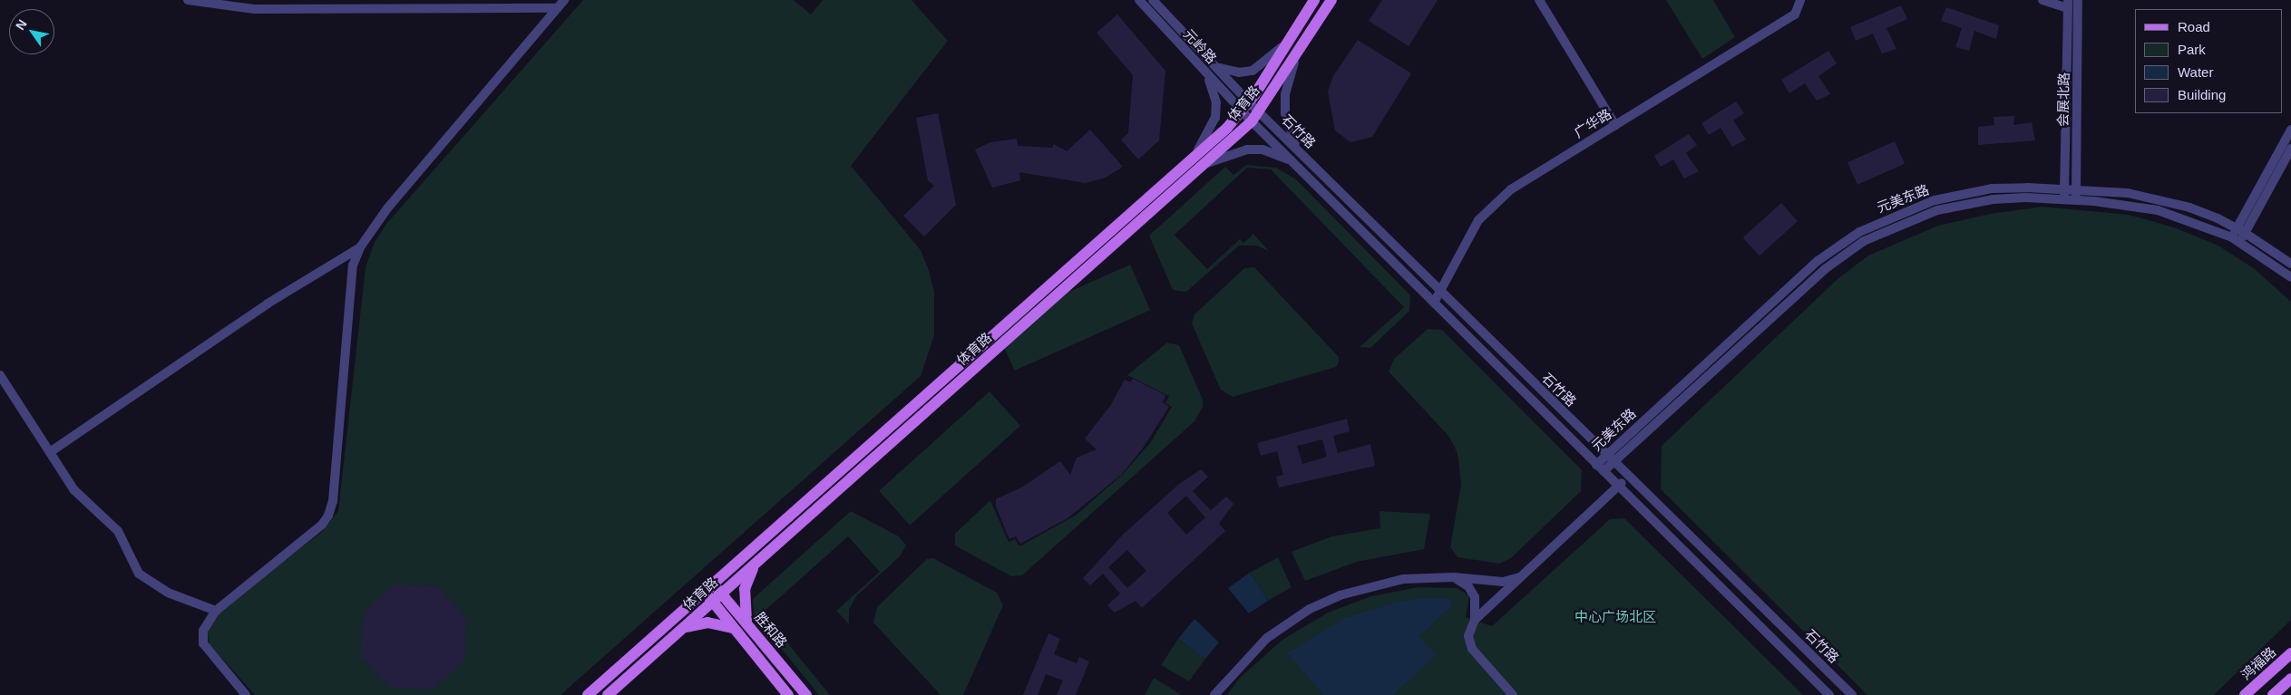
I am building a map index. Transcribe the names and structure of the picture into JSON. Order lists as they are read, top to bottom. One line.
{"streets":{"main road":["体育路","胜和路","鸿福路"],"street":["元岭路","会展北路","广华路","石竹路","元美东路"]},"crossings":[["元岭路","体育路"],["元岭路","石竹路"],["会展北路","元美东路"],["体育路","石竹路"],["体育路","胜和路"],["广华路","石竹路"],["石竹路","元美东路"]],"parks":["中心广场北区"],"legend":["Road","Park","Water","Building"],"north":"top left"}
